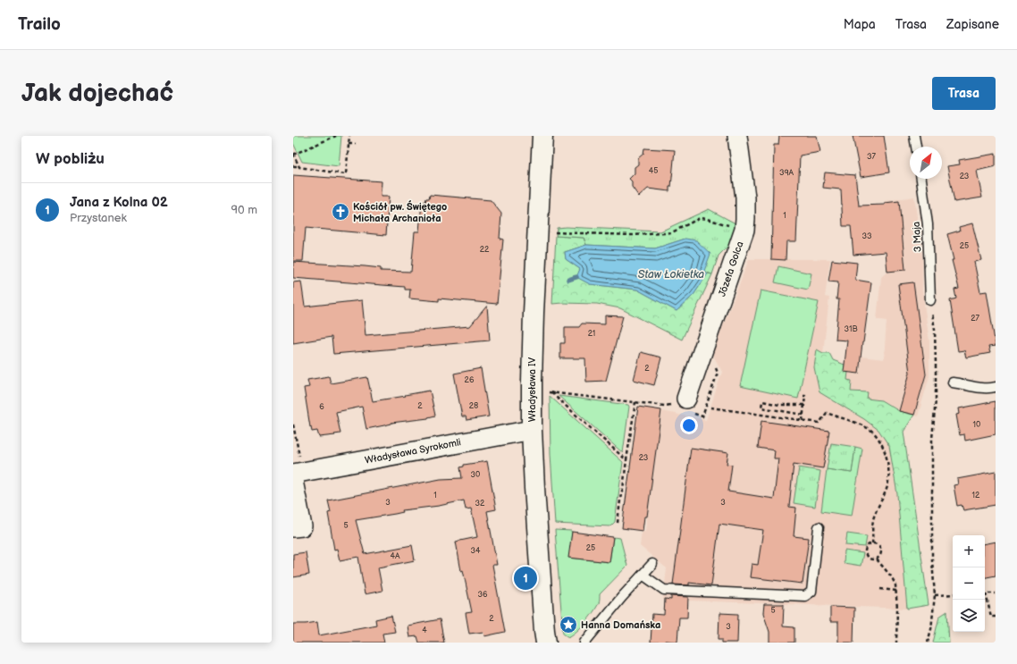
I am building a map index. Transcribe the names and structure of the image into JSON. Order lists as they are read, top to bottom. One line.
{"streets":{"street":["Józefa Golca","Władysława IV","Władysława Syrokomli"],"lane":["3 Maja"]},"crossings":[["Władysława IV","Władysława Syrokomli"]],"water":["Staw Łokietka"],"places":{"church":["Kościół pw. Świętego Michała Archanioła"],"place":["Hanna Domańska"]},"house_numbers":["37","45","39A","23","1","33","25","22","27","31B","21","2","26","2","28","6","10","23","30","1","12","3","3","32","5","25","34","4A","36","5","2","3","4"],"north":"top right","page":{"header":"Trailo","nav":["Mapa","Trasa","Zapisane"],"buttons":"Trasa","title":"Jak dojechać","heading":"W pobliżu","list":[{"mark":"1","name":"Jana z Kolna 02","note":"Przystanek","value":"90 m"}],"map_buttons":["+","−"],"pins":"1"}}
